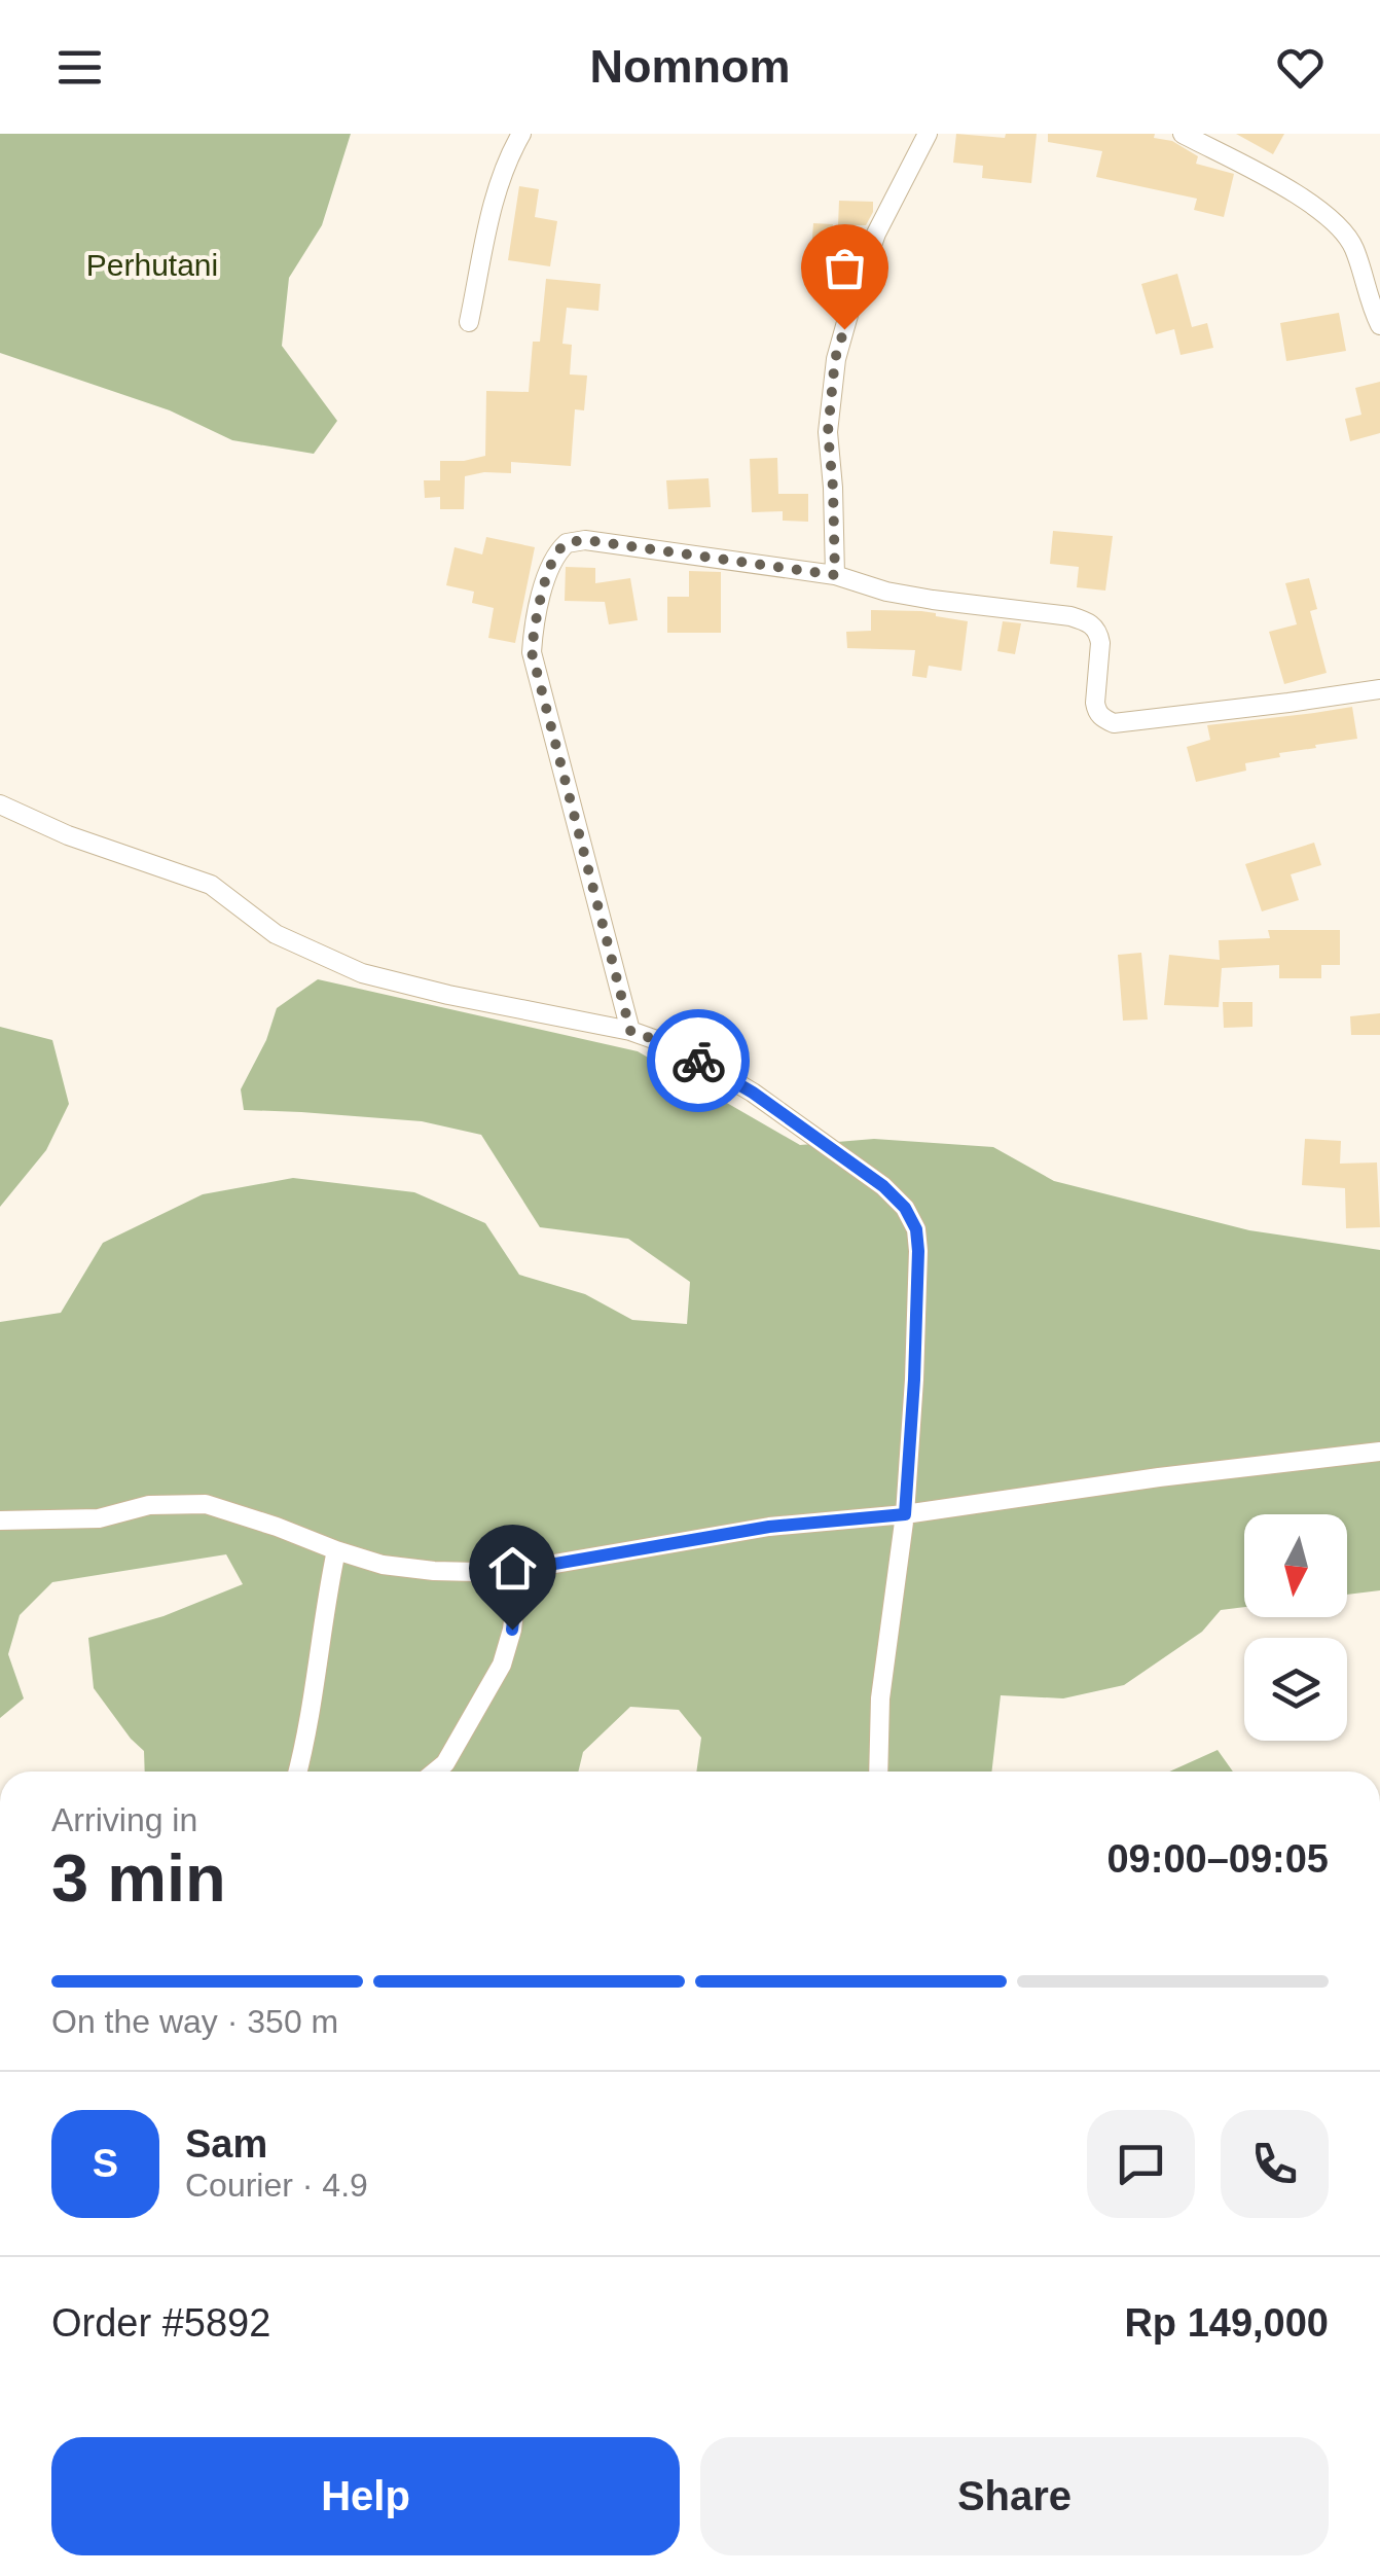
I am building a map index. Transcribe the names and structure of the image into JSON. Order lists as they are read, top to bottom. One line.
{"parks":["Perhutani"],"north":"bottom","page":{"header":"Nomnom","heading":["3 min","Arriving in","09:00–09:05"],"panel":["Sam","Courier · 4.9","Order #5892","Rp 149,000"],"bar":"On the way · 350 m","round":"S","buttons":["Help","Share"]}}
